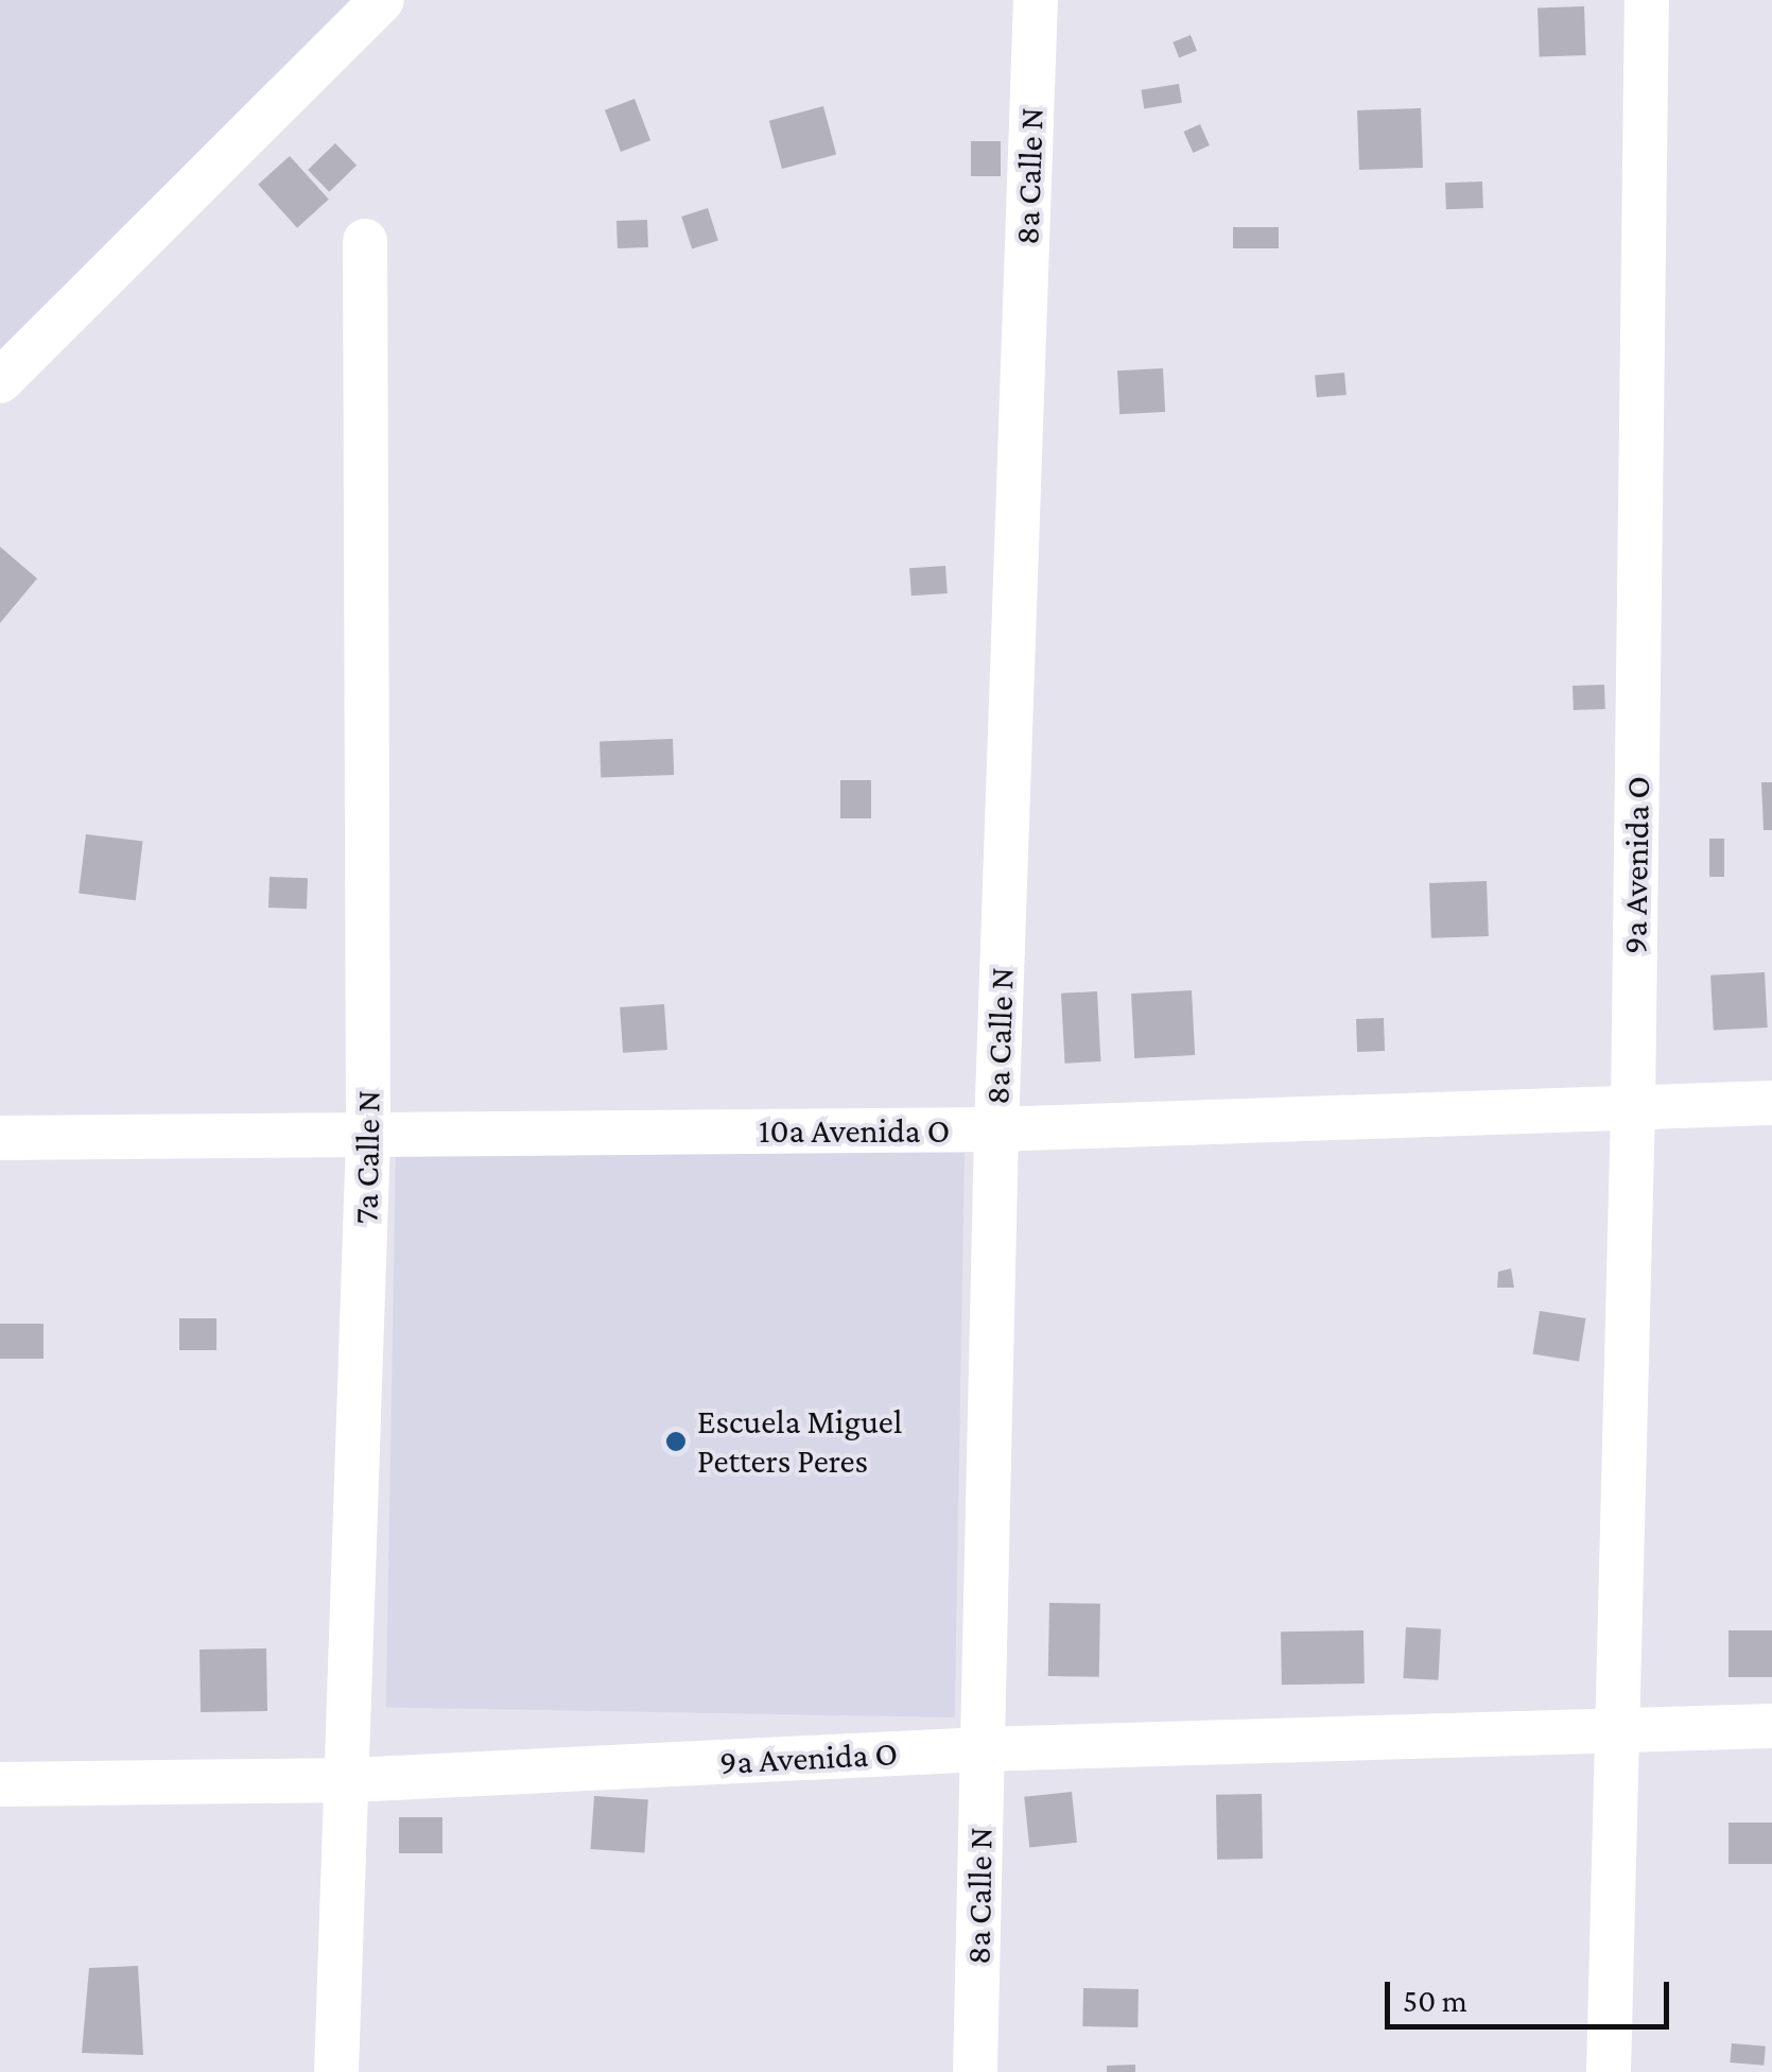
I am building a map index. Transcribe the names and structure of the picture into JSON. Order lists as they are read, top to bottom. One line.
{"streets":{"street":["8a Calle N","9a Avenida O","10a Avenida O","7a Calle N"]},"crossings":[["8a Calle N","9a Avenida O"],["8a Calle N","10a Avenida O"],["9a Avenida O","10a Avenida O"],["9a Avenida O","7a Calle N"],["10a Avenida O","7a Calle N"]],"places":["Escuela Miguel Petters Peres"],"scale_bar":"50 m"}
